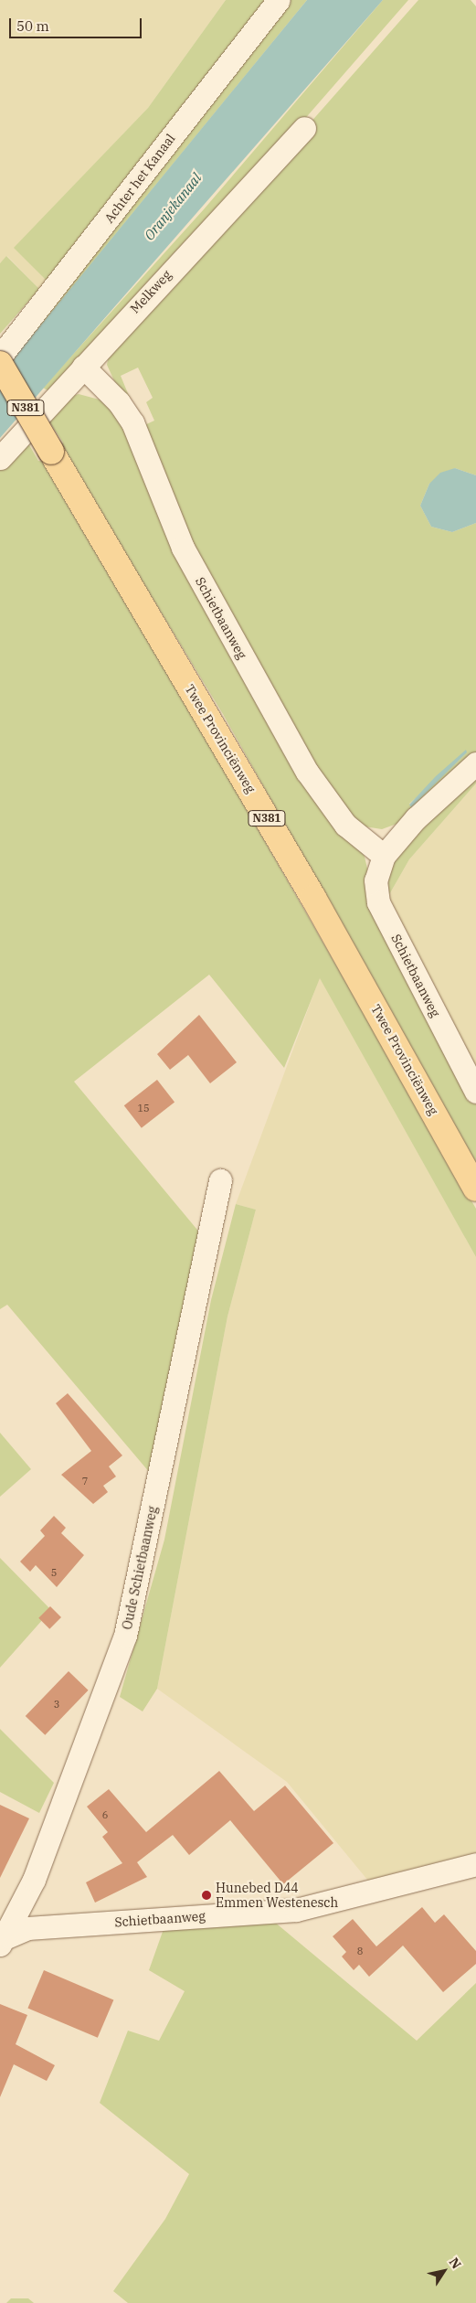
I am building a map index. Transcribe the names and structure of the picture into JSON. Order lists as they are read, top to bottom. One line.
{"streets":{"main road":["N381","Twee Provinciënweg"],"street":["Achter het Kanaal","Melkweg","Schietbaanweg","Oude Schietbaanweg"]},"crossings":[["Melkweg","Schietbaanweg"],["Schietbaanweg","Oude Schietbaanweg"]],"water":["Oranjekanaal"],"places":["Hunebed D44 Emmen Westenesch"],"house_numbers":["15","7","5","3","6","8"],"scale_bar":"50 m","north":"top right"}
